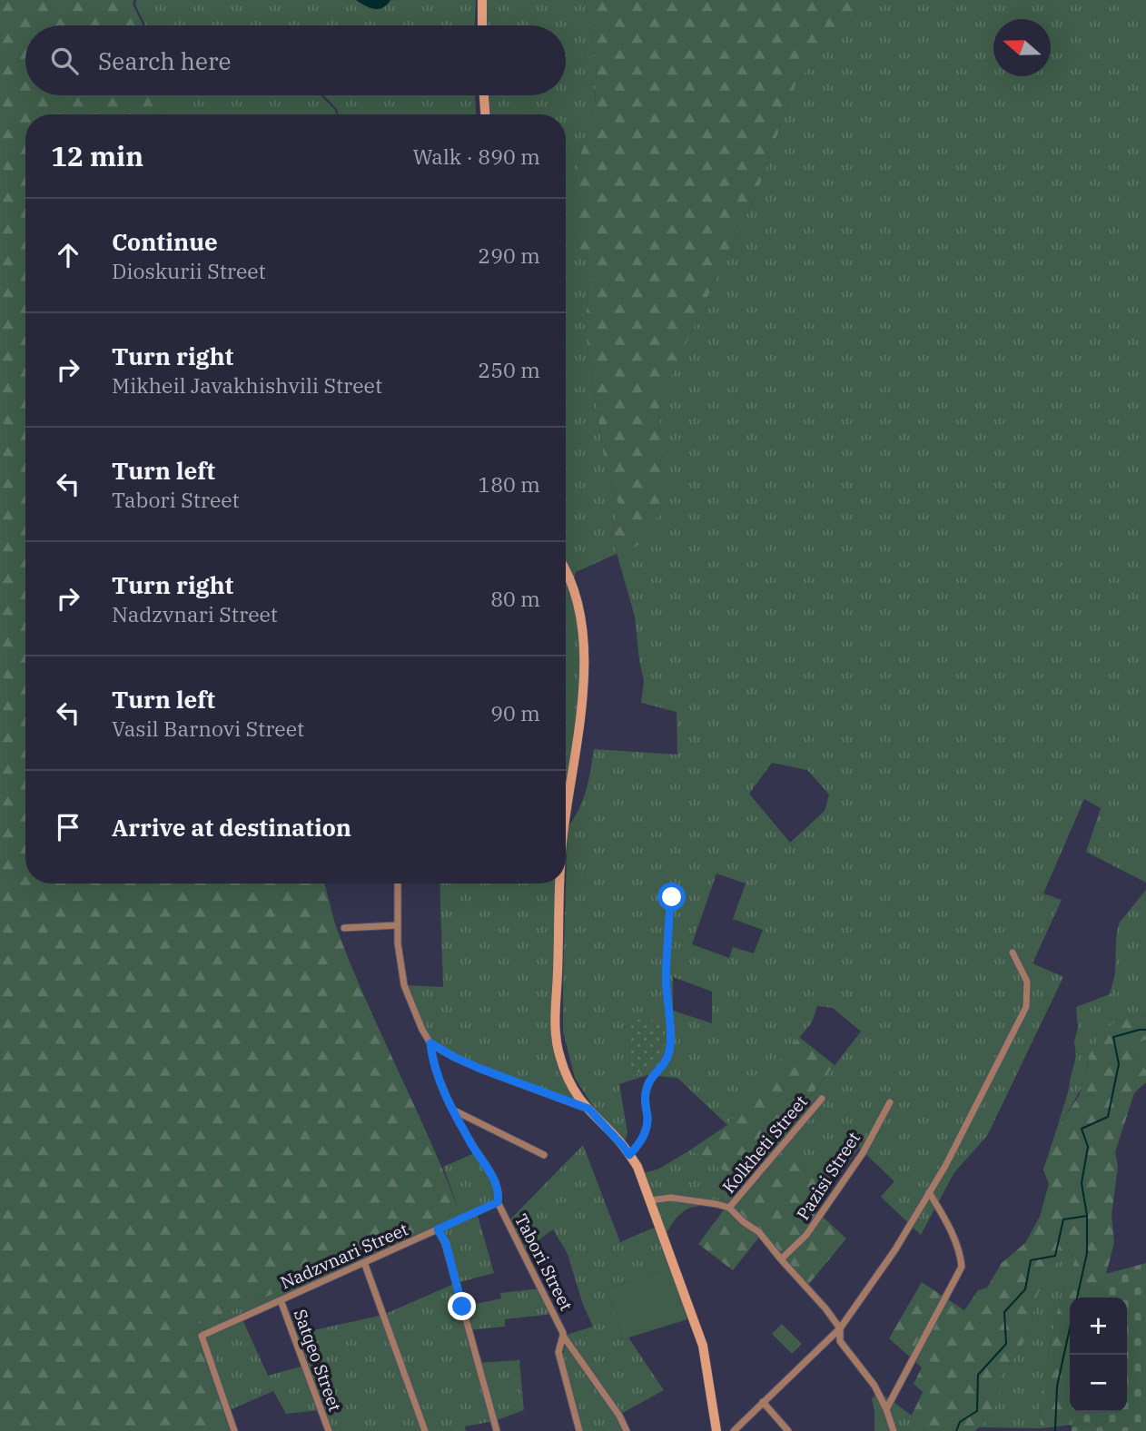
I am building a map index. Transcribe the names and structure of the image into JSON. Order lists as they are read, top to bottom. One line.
{"streets":{"street":["Kolkheti Street","Pazisi Street","Nadzvnari Street","Tabori Street","Satqeo Street"]},"crossings":[["Nadzvnari Street","Tabori Street"],["Nadzvnari Street","Satqeo Street"]],"north":"left","page":{"search":"Search here","heading":["12 min","Walk · 890 m"],"list":[["Continue","Dioskurii Street","290 m"],["Turn right","Mikheil Javakhishvili Street","250 m"],["Turn left","Tabori Street","180 m"],["Turn right","Nadzvnari Street","80 m"],["Turn left","Vasil Barnovi Street","90 m"],"Arrive at destination"],"map_buttons":["+","−"]}}
